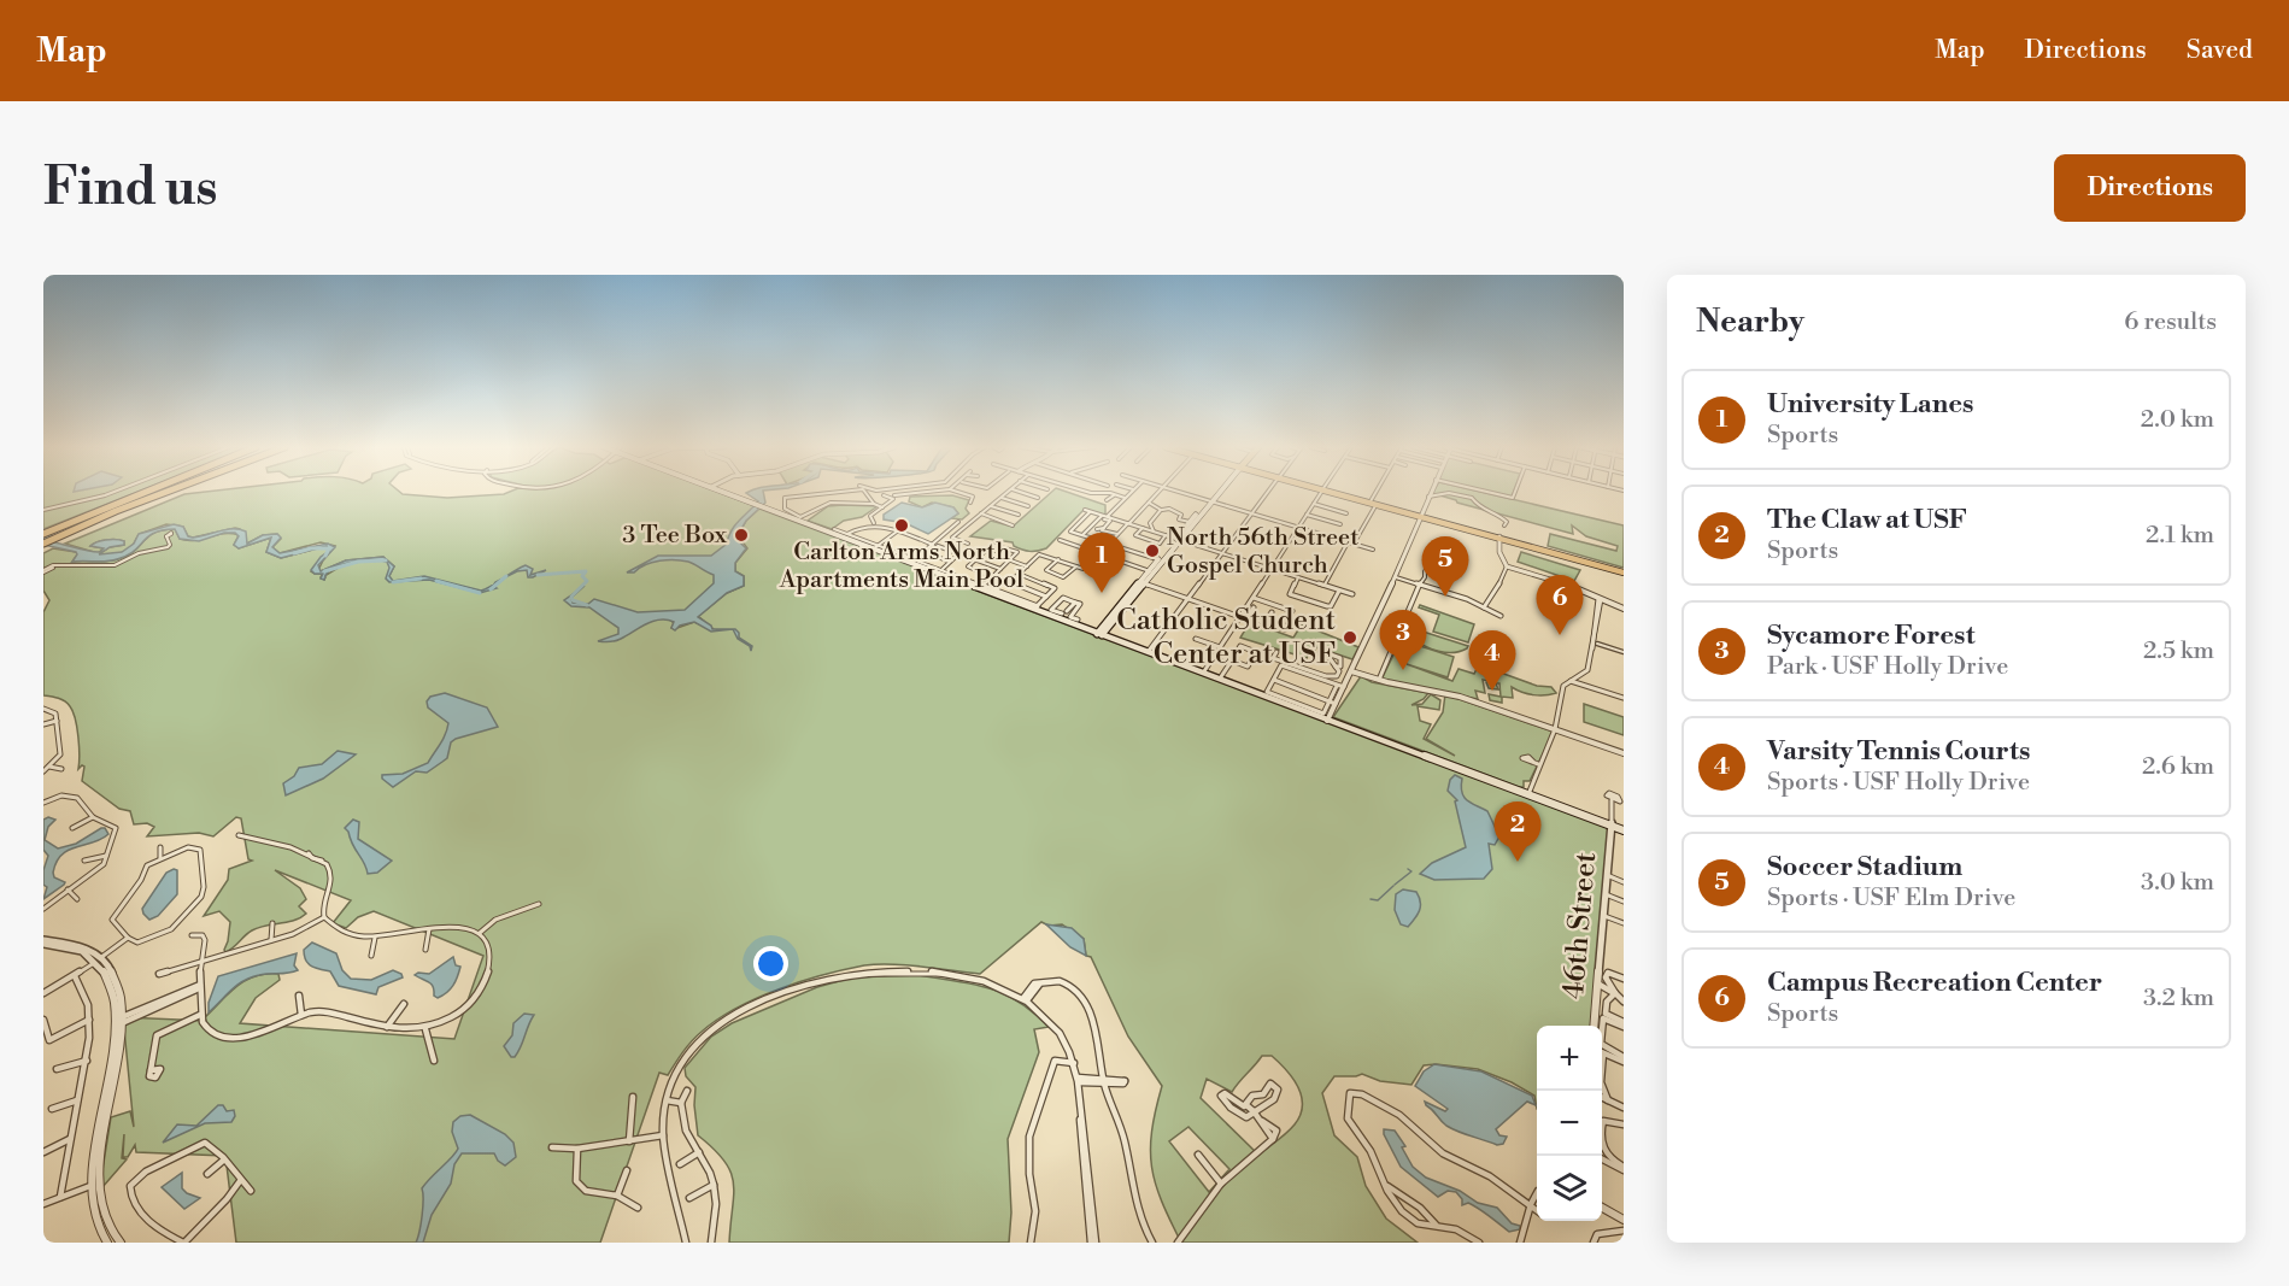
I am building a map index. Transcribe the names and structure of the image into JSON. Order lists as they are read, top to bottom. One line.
{"streets":{"street":["46th Street"]},"places":["Carlton Arms North Apartments Main Pool","3 Tee Box","North 56th Street Gospel Church","Catholic Student Center at USF"],"page":{"header":"Map","nav":["Map","Directions","Saved"],"buttons":"Directions","title":"Find us","heading":["Nearby","6 results"],"list":[{"mark":"1","name":"University Lanes","note":"Sports","value":"2.0 km"},{"mark":"2","name":"The Claw at USF","note":"Sports","value":"2.1 km"},{"mark":"3","name":"Sycamore Forest","note":"Park · USF Holly Drive","value":"2.5 km"},{"mark":"4","name":"Varsity Tennis Courts","note":"Sports · USF Holly Drive","value":"2.6 km"},{"mark":"5","name":"Soccer Stadium","note":"Sports · USF Elm Drive","value":"3.0 km"},{"mark":"6","name":"Campus Recreation Center","note":"Sports","value":"3.2 km"}],"pins":["1","5","6","3","4","2"],"map_buttons":["+","−"]}}
